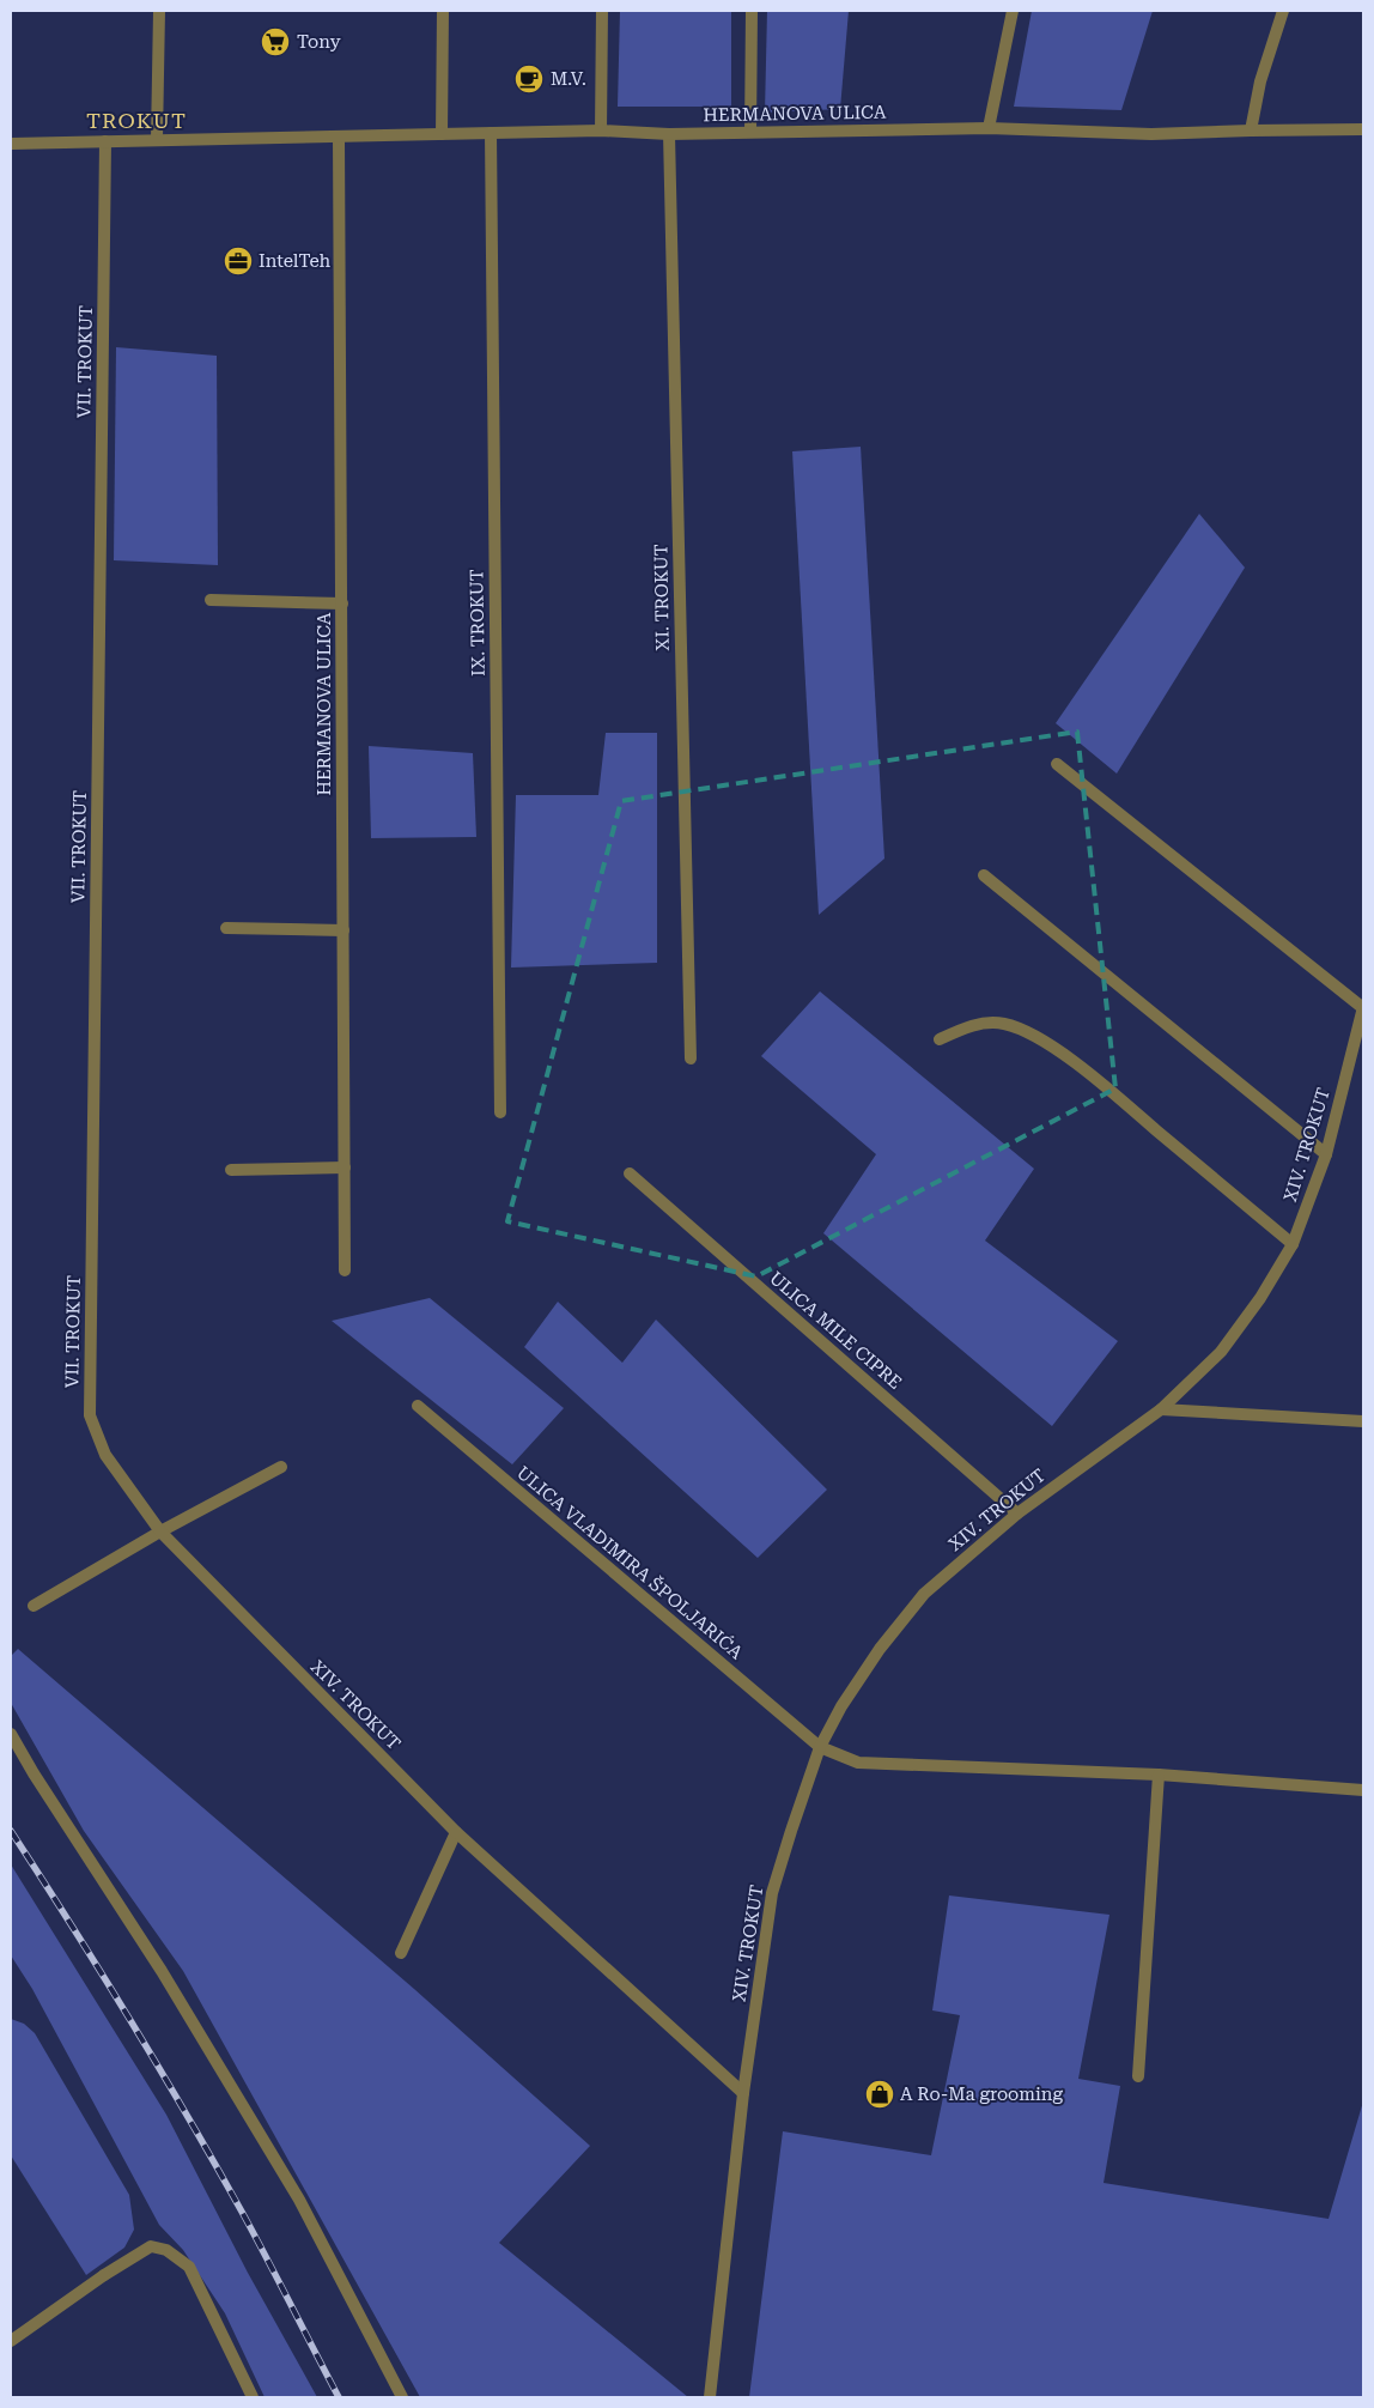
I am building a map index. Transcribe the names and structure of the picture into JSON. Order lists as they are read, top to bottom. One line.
{"streets":{"street":["HERMANOVA ULICA","VII. TROKUT","XI. TROKUT","IX. TROKUT","XIV. TROKUT","ULICA MILE CIPRE","ULICA VLADIMIRA ŠPOLJARIĆA"]},"crossings":[["HERMANOVA ULICA","VII. TROKUT"],["HERMANOVA ULICA","XI. TROKUT"],["HERMANOVA ULICA","IX. TROKUT"],["VII. TROKUT","XIV. TROKUT"],["XIV. TROKUT","ULICA MILE CIPRE"],["XIV. TROKUT","ULICA VLADIMIRA ŠPOLJARIĆA"]],"districts":["TROKUT"],"places":{"supermarket":["Tony"],"cafe":["M.V."],"office":["IntelTeh"],"shop":["A Ro-Ma grooming"]}}
